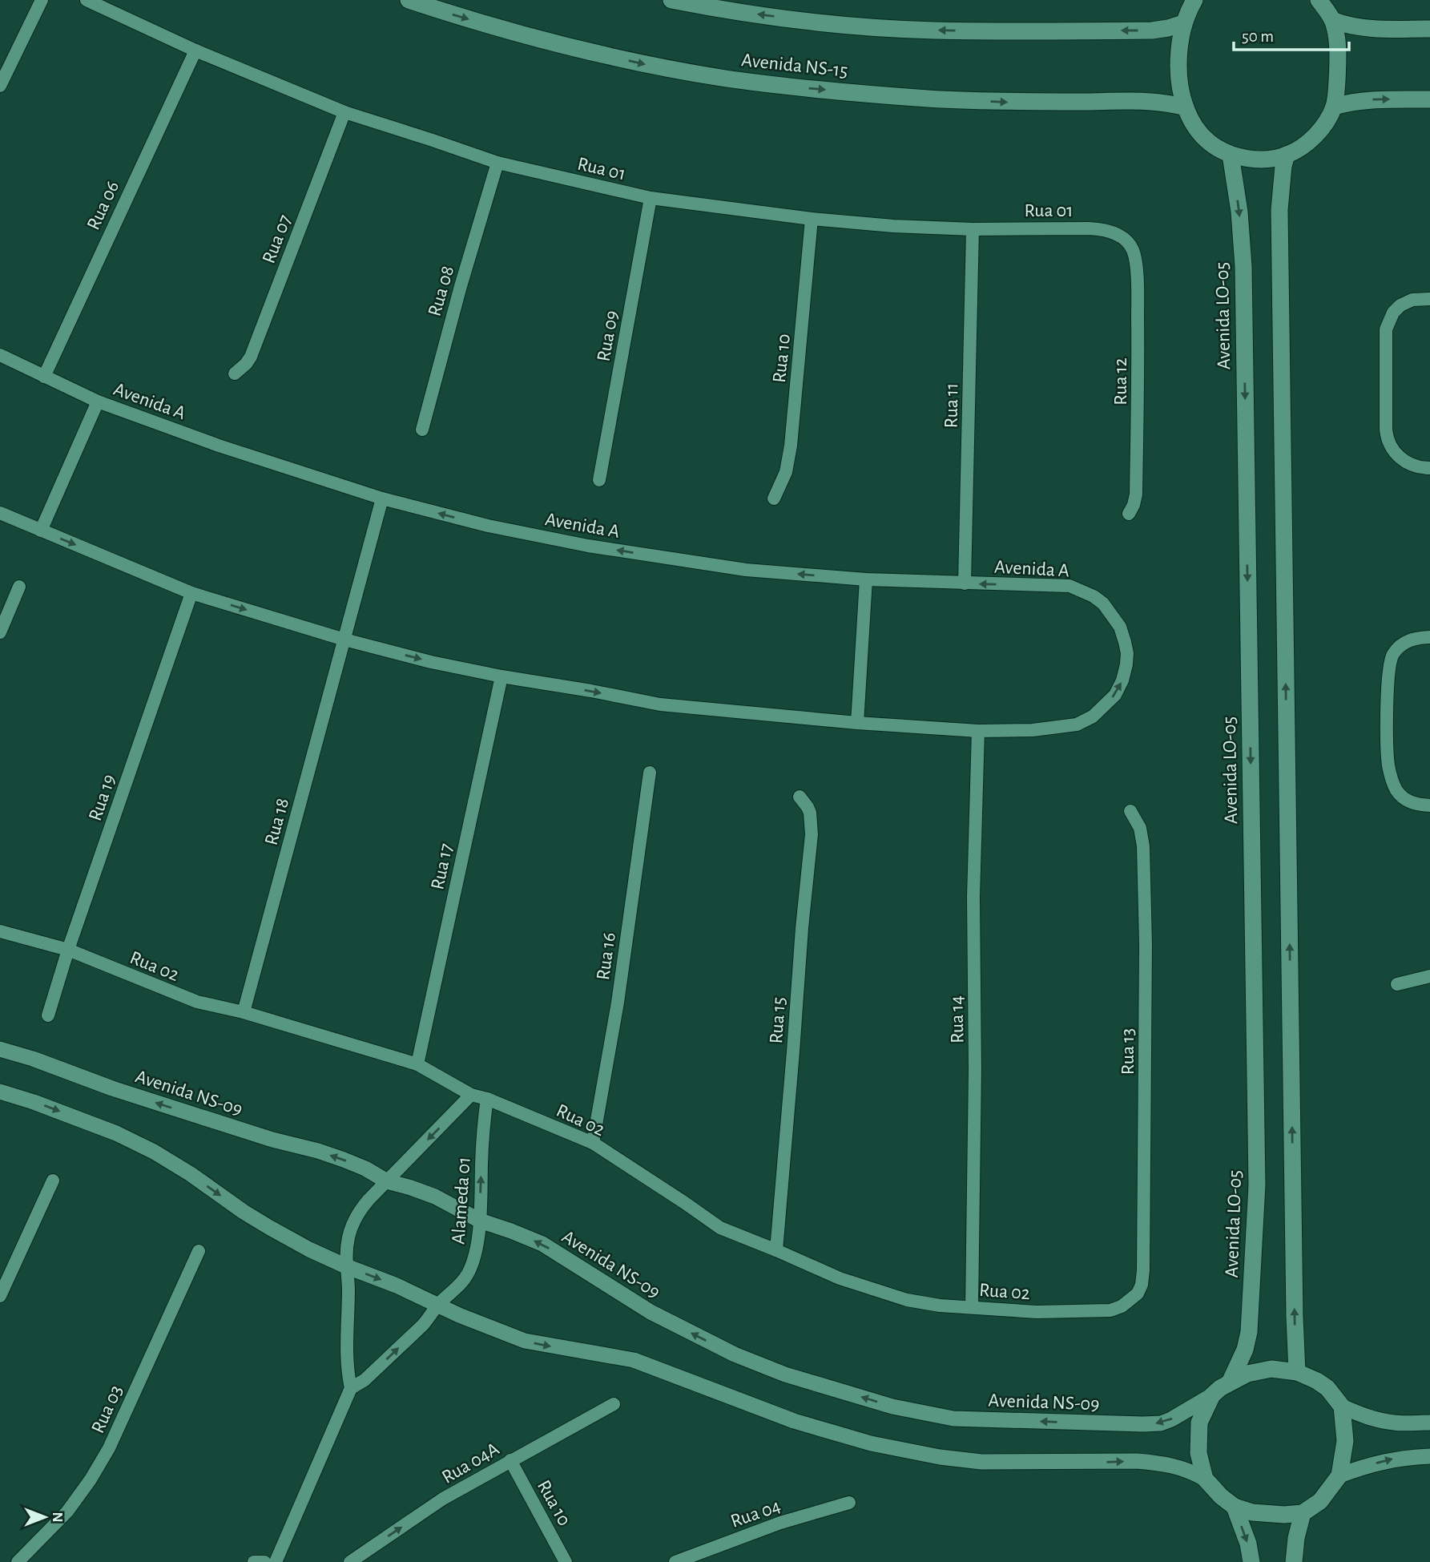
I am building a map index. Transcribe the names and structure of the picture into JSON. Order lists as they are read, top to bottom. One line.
{"streets":{"main road":["Avenida NS-15","Avenida LO-05"],"street":["Rua 01","Rua 06","Rua 07","Rua 08","Rua 09","Rua 10","Rua 12","Avenida A","Rua 11","Rua 19","Rua 18","Rua 17","Rua 16","Rua 02","Rua 14","Rua 15","Rua 13","Avenida NS-09","Alameda 01","Rua 03","Rua 04A","Rua 04"]},"crossings":[["Rua 01","Rua 06"],["Rua 01","Rua 07"],["Rua 01","Rua 08"],["Rua 01","Rua 09"],["Rua 01","Rua 10"],["Rua 01","Rua 12"],["Rua 01","Rua 11"],["Rua 06","Avenida A"],["Avenida LO-05","Avenida NS-09"],["Rua 10","Rua 04A"],["Avenida A","Rua 11"],["Avenida A","Rua 19"],["Avenida A","Rua 18"],["Avenida A","Rua 17"],["Avenida A","Rua 14"],["Rua 19","Rua 02"],["Rua 18","Rua 02"],["Rua 17","Rua 02"],["Rua 16","Rua 02"],["Rua 02","Rua 14"],["Rua 02","Rua 15"],["Rua 02","Rua 13"],["Rua 02","Alameda 01"],["Avenida NS-09","Alameda 01"]],"one_way":["Rua 04A"],"scale_bar":"50 m","north":"right"}
